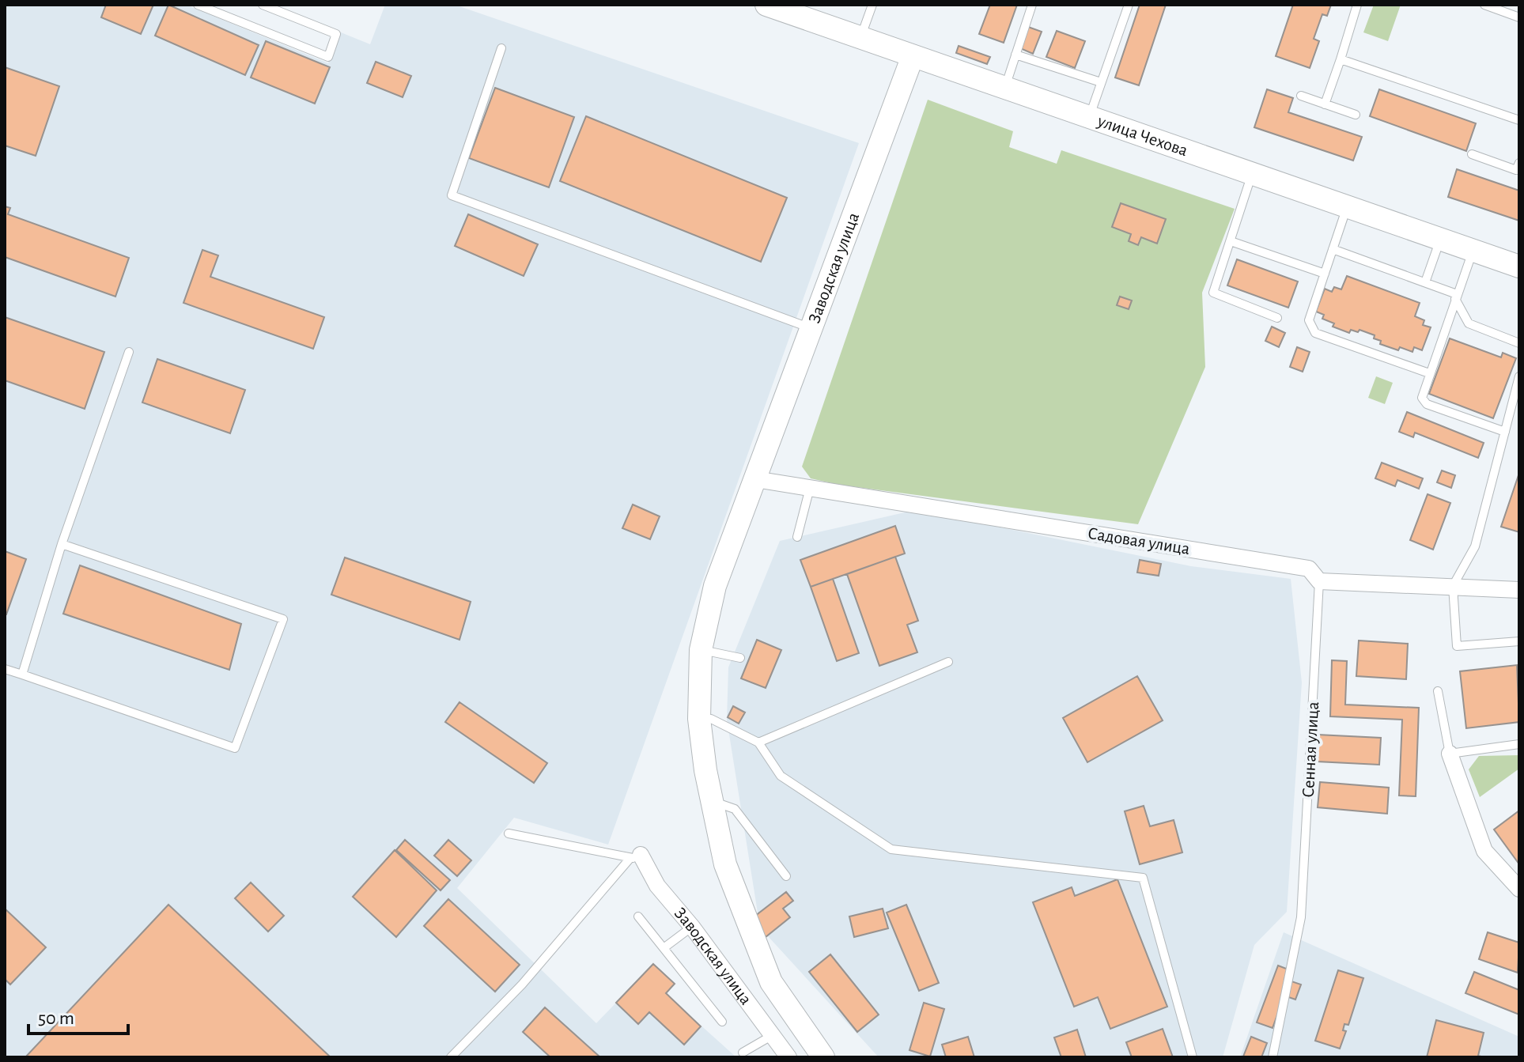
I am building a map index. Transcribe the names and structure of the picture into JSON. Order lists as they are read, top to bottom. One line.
{"streets":{"main road":["улица Чехова","Заводская улица"],"street":["Садовая улица"],"lane":["Сенная улица"]},"crossings":[["улица Чехова","Заводская улица"],["Заводская улица","Садовая улица"],["Садовая улица","Сенная улица"]],"scale_bar":"50 m"}
